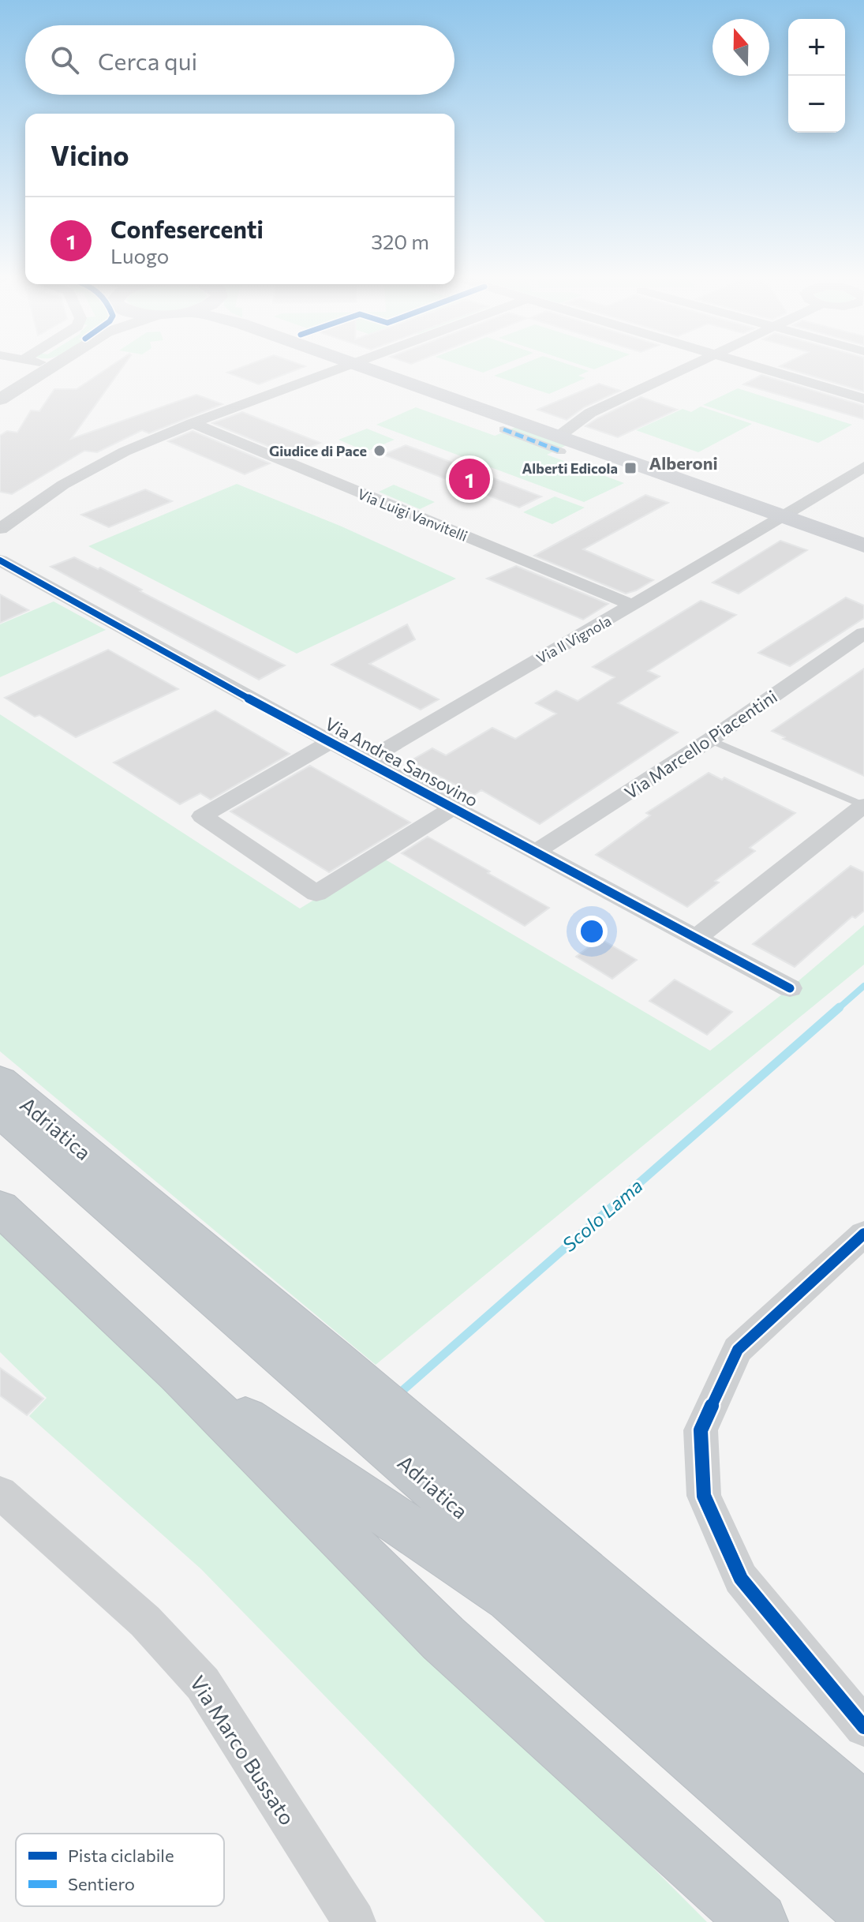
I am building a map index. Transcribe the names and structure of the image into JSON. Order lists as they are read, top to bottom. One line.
{"streets":{"highway":["Adriatica"],"street":["Via Luigi Vanvitelli","Via Il Vignola","Via Marcello Piacentini","Via Andrea Sansovino","Via Marco Bussato"]},"crossings":[["Via Luigi Vanvitelli","Via Il Vignola"],["Via Il Vignola","Via Andrea Sansovino"],["Via Marcello Piacentini","Via Andrea Sansovino"]],"districts":["Alberoni"],"water":["Scolo Lama"],"places":{"other":["Giudice di Pace"],"transit":["Alberti Edicola"]},"legend":["Pista ciclabile","Sentiero"],"north":"top","page":{"map_buttons":["+","−"],"search":"Cerca qui","heading":"Vicino","list":[{"mark":"1","name":"Confesercenti","note":"Luogo","value":"320 m"}],"pins":"1"}}
